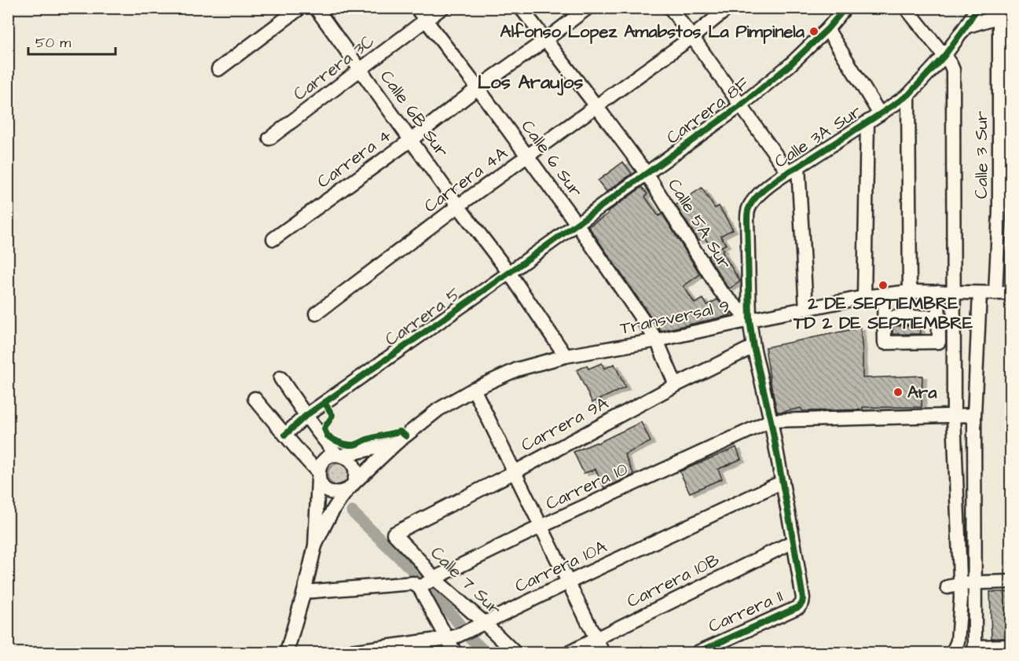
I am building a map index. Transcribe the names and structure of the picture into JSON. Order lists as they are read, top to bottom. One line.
{"streets":{"street":["Carrera 3C","Carrera 8F","Calle 6B Sur","Calle 3A Sur","Calle 3 Sur","Carrera 4","Calle 6 Sur","Carrera 4A","Calle 5A Sur","Carrera 5","Transversal 9","Carrera 9A","Carrera 10","Carrera 10A","Calle 7 Sur","Carrera 10B","Carrera 11"]},"crossings":[["Carrera 3C","Calle 6B Sur"],["Carrera 3C","Calle 6 Sur"],["Carrera 8F","Calle 6 Sur"],["Carrera 8F","Calle 5A Sur"],["Carrera 8F","Carrera 5"],["Calle 6B Sur","Carrera 4"],["Calle 6B Sur","Carrera 4A"],["Calle 6B Sur","Carrera 5"],["Calle 6B Sur","Transversal 9"],["Calle 3A Sur","Calle 5A Sur"],["Calle 3A Sur","Transversal 9"],["Calle 3A Sur","Carrera 9A"],["Calle 3A Sur","Carrera 10"],["Calle 3A Sur","Carrera 10A"],["Calle 3A Sur","Carrera 10B"],["Calle 3A Sur","Carrera 11"],["Calle 3 Sur","Transversal 9"],["Carrera 4","Calle 6 Sur"],["Calle 6 Sur","Carrera 4A"],["Calle 6 Sur","Carrera 5"],["Calle 6 Sur","Transversal 9"],["Calle 6 Sur","Carrera 9A"],["Carrera 4A","Calle 5A Sur"],["Calle 5A Sur","Transversal 9"],["Transversal 9","Carrera 10"],["Carrera 9A","Calle 7 Sur"],["Carrera 10","Calle 7 Sur"],["Carrera 10A","Calle 7 Sur"]],"districts":["Los Araujos"],"places":["Alfonso Lopez Amabstos La Pimpinela","2 DE SEPTIEMBRE TD 2 DE SEPTIEMBRE","Ara"],"scale_bar":"50 m"}
